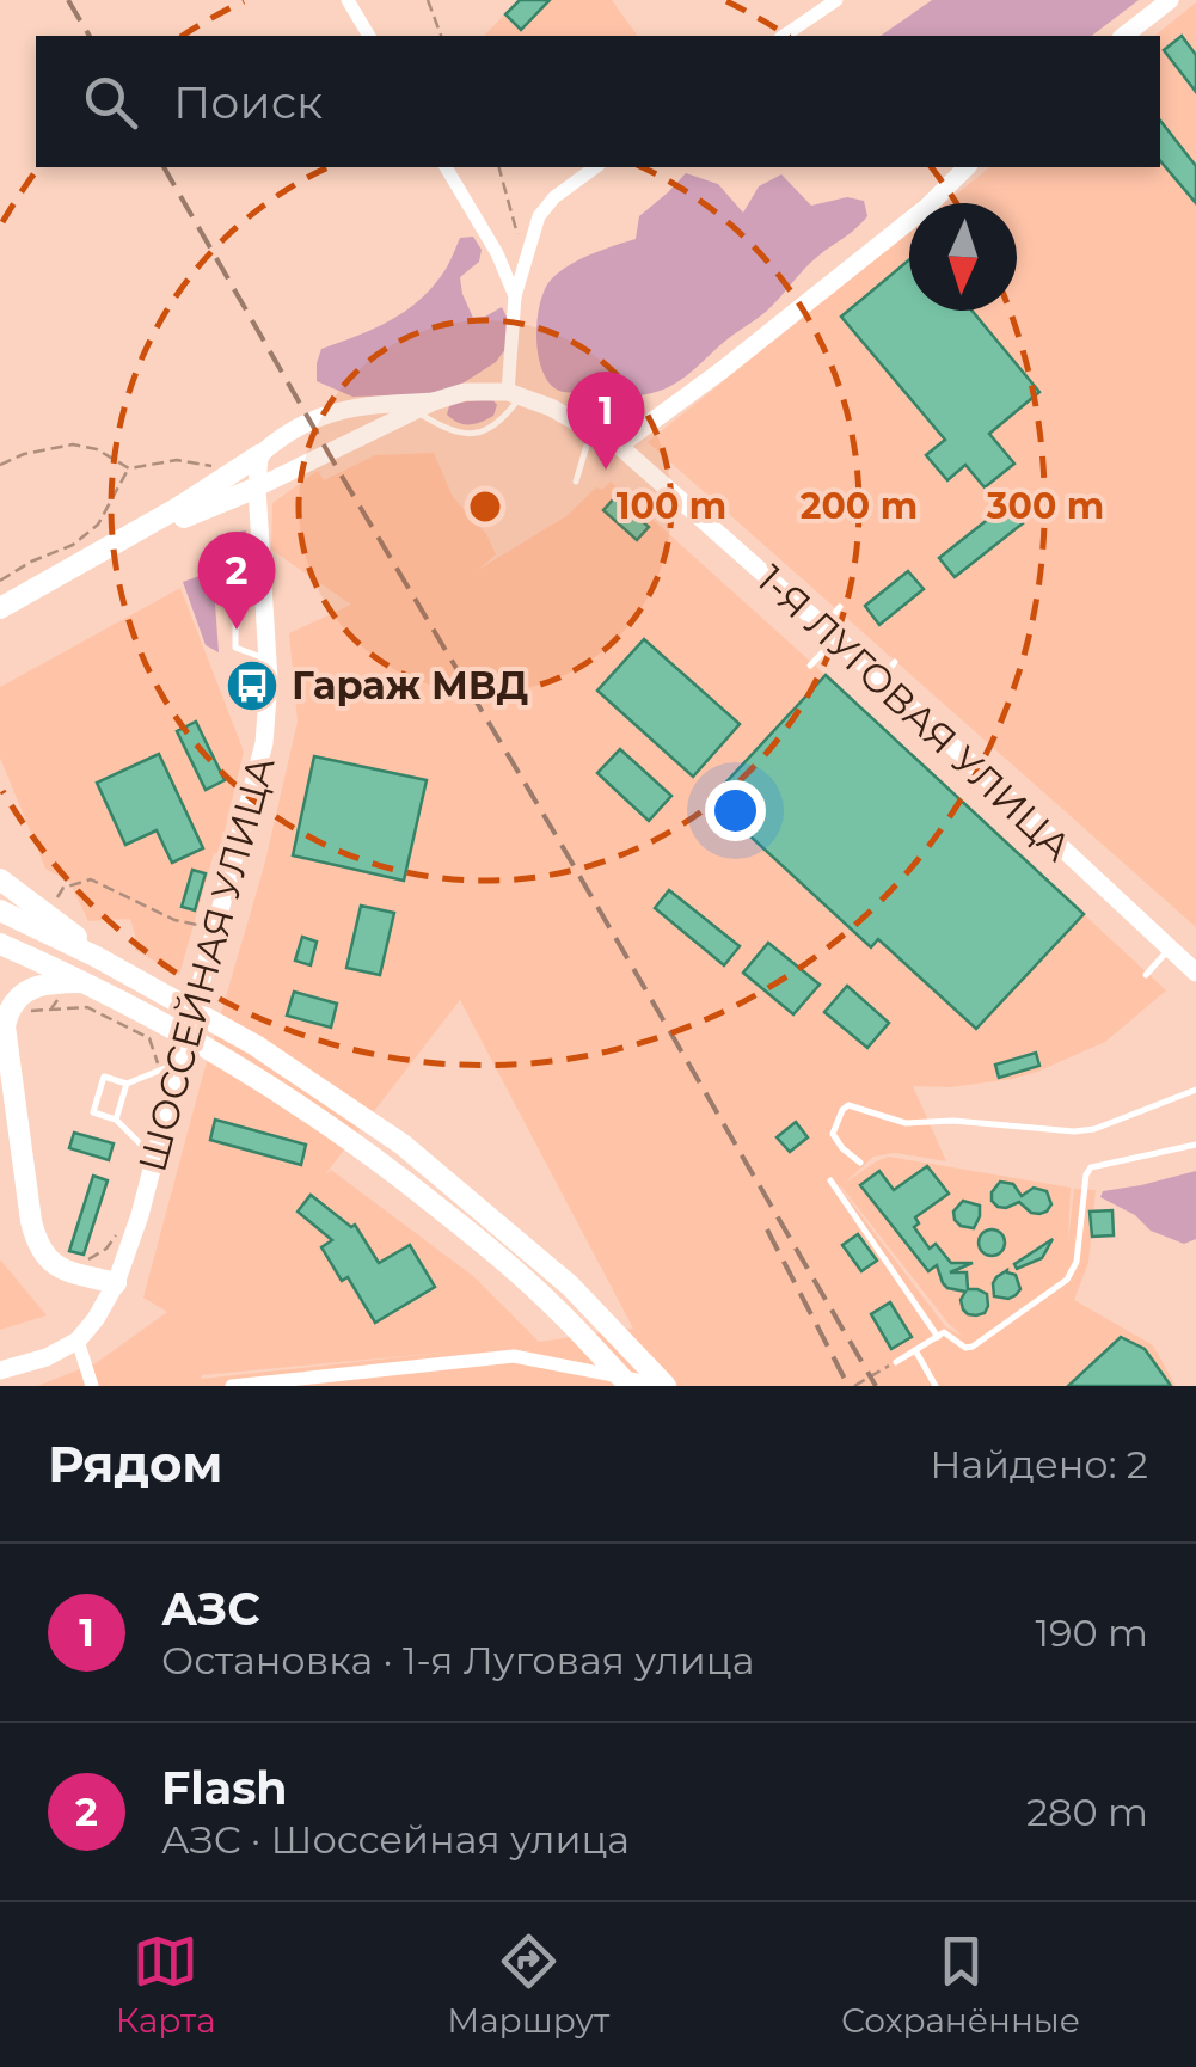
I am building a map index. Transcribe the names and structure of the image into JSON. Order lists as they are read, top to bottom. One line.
{"streets":{"main road":["1-Я ЛУГОВАЯ УЛИЦА","ШОССЕЙНАЯ УЛИЦА"]},"places":{"bus stop":["Гараж МВД"]},"north":"bottom","page":{"search":"Поиск","pins":["1","2"],"heading":["Рядом","Найдено: 2"],"list":[{"mark":"1","name":"АЗС","note":"Остановка · 1-я Луговая улица","value":"190 m"},{"mark":"2","name":"Flash","note":"АЗС · Шоссейная улица","value":"280 m"}],"nav":["Карта","Маршрут","Сохранённые"]},"rings":["100 m","200 m","300 m"]}
